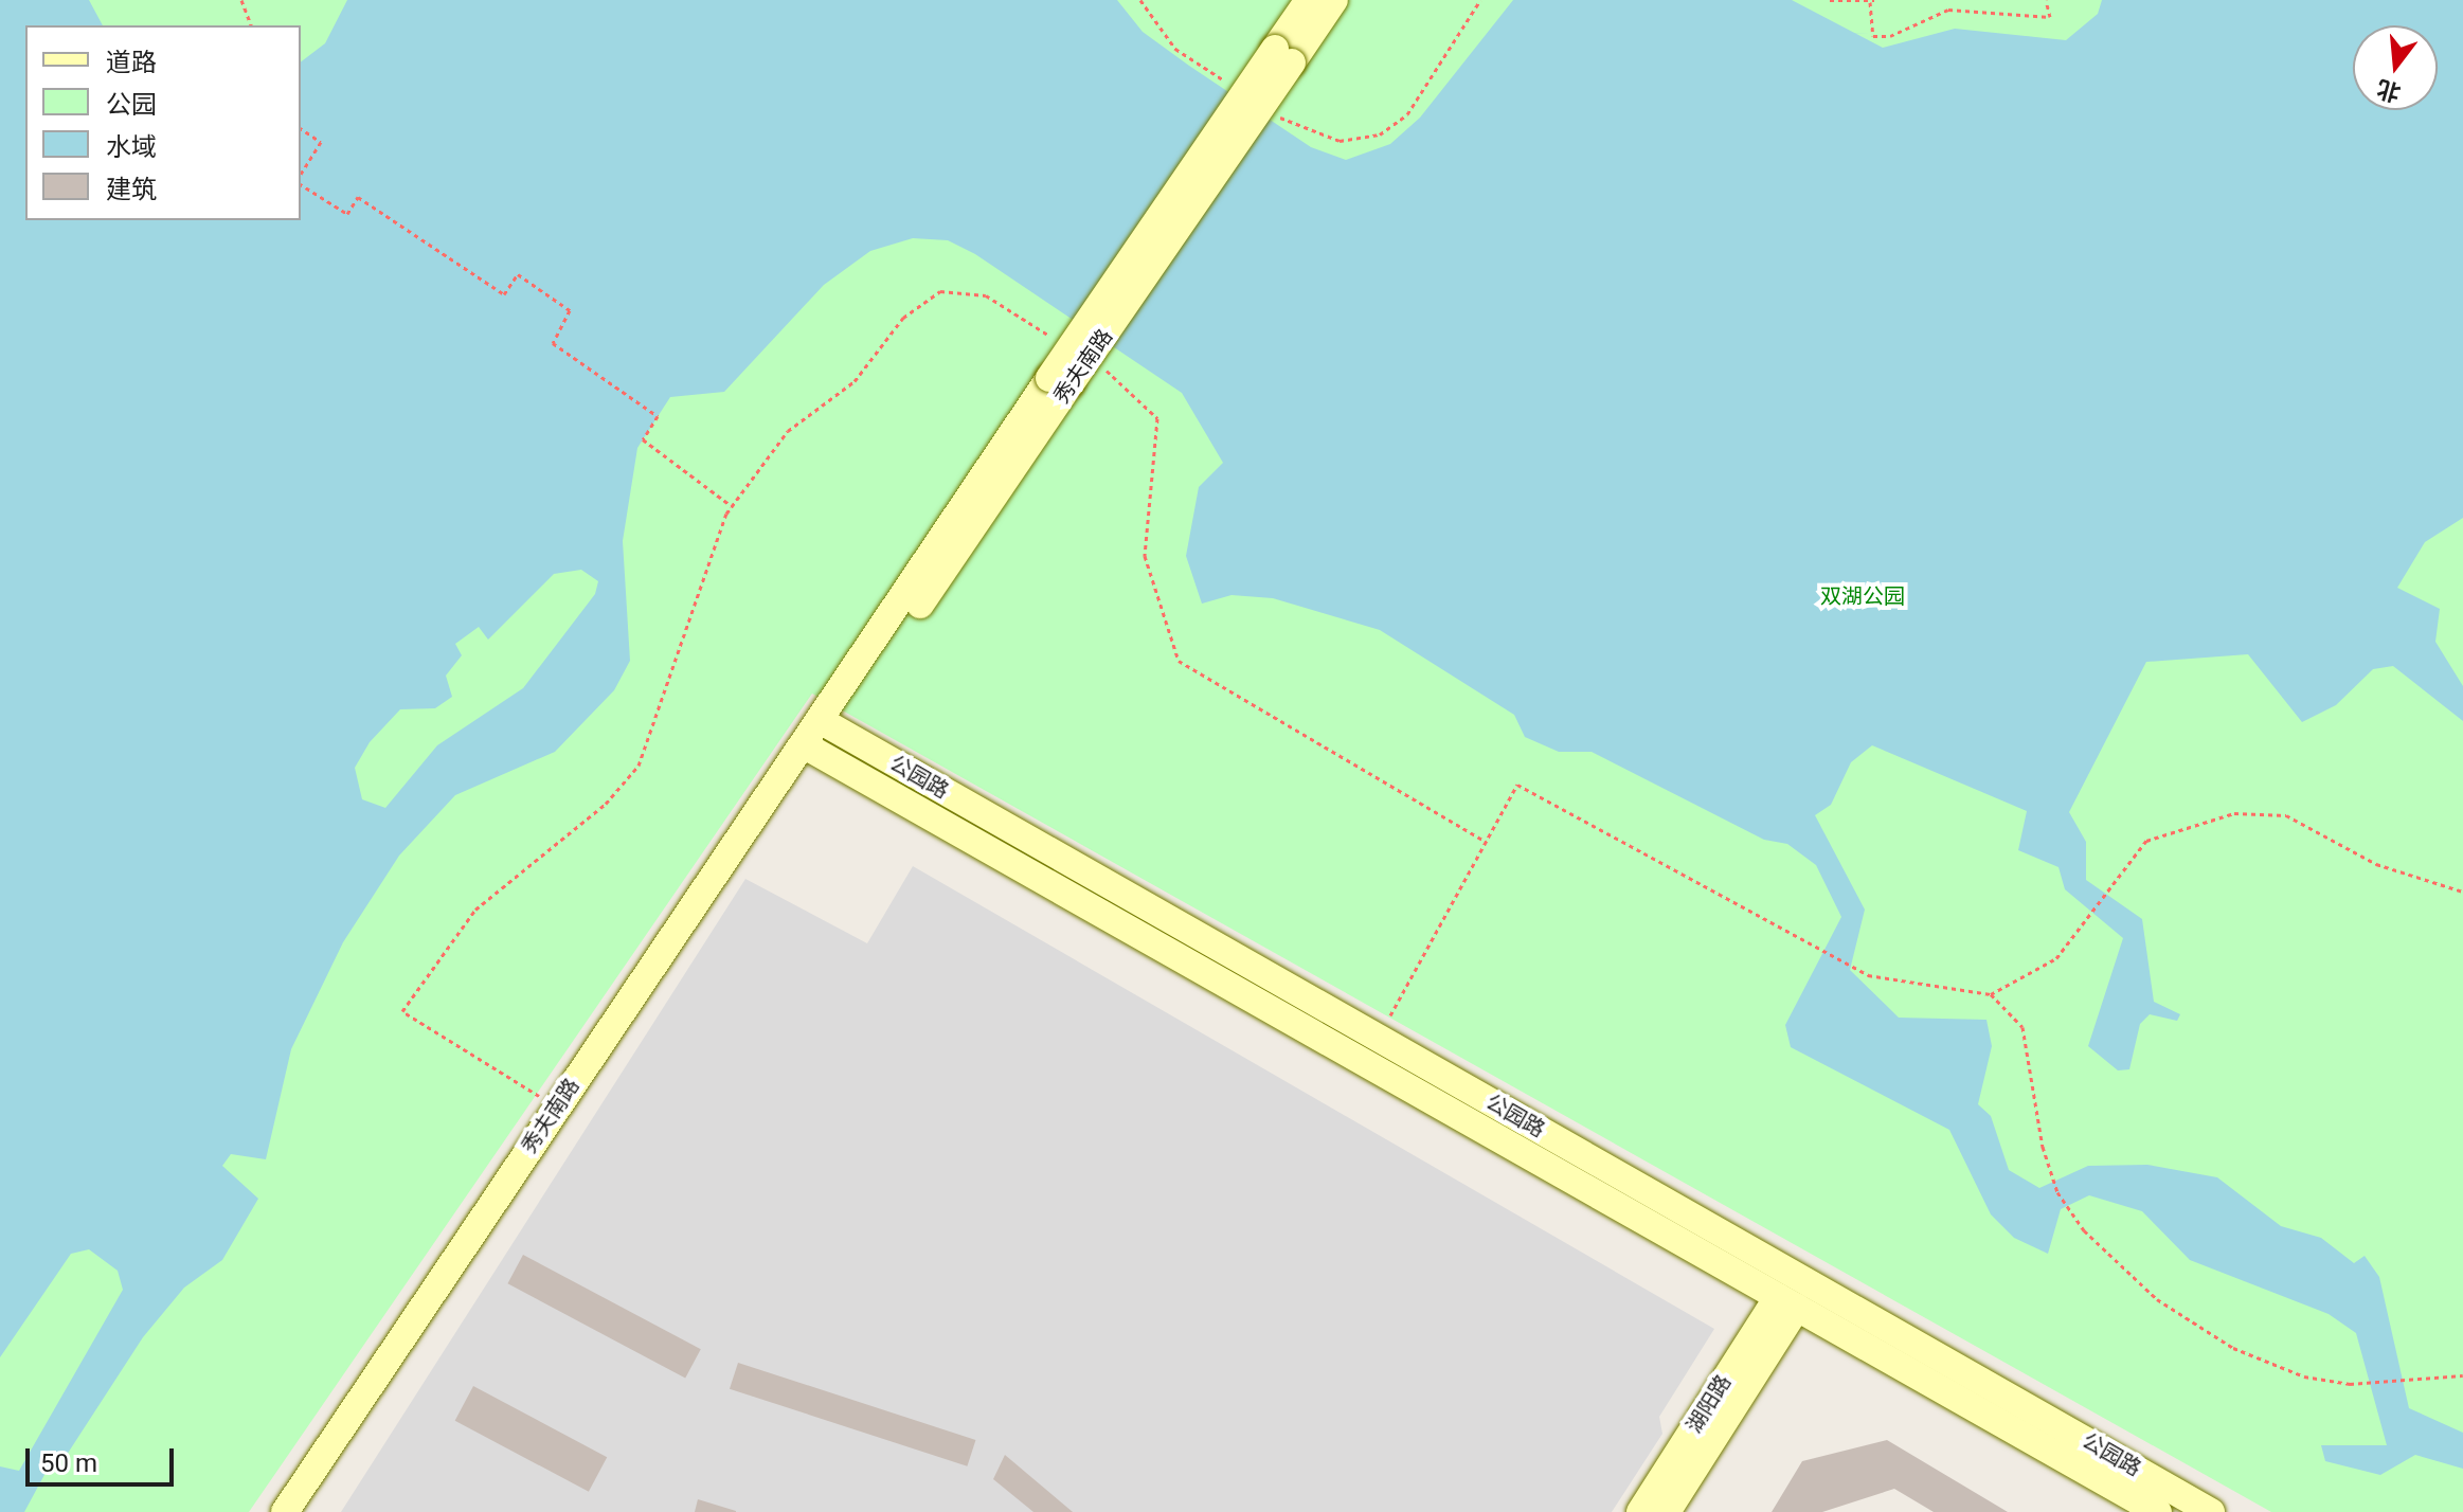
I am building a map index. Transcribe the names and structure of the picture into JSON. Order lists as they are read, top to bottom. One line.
{"streets":{"street":["秀夫南路","公园路","湖阳路"]},"crossings":[["秀夫南路","公园路"],["公园路","湖阳路"]],"parks":["双湖公园"],"legend":["道路","公园","水域","建筑"],"scale_bar":"50 m","north":"bottom"}
